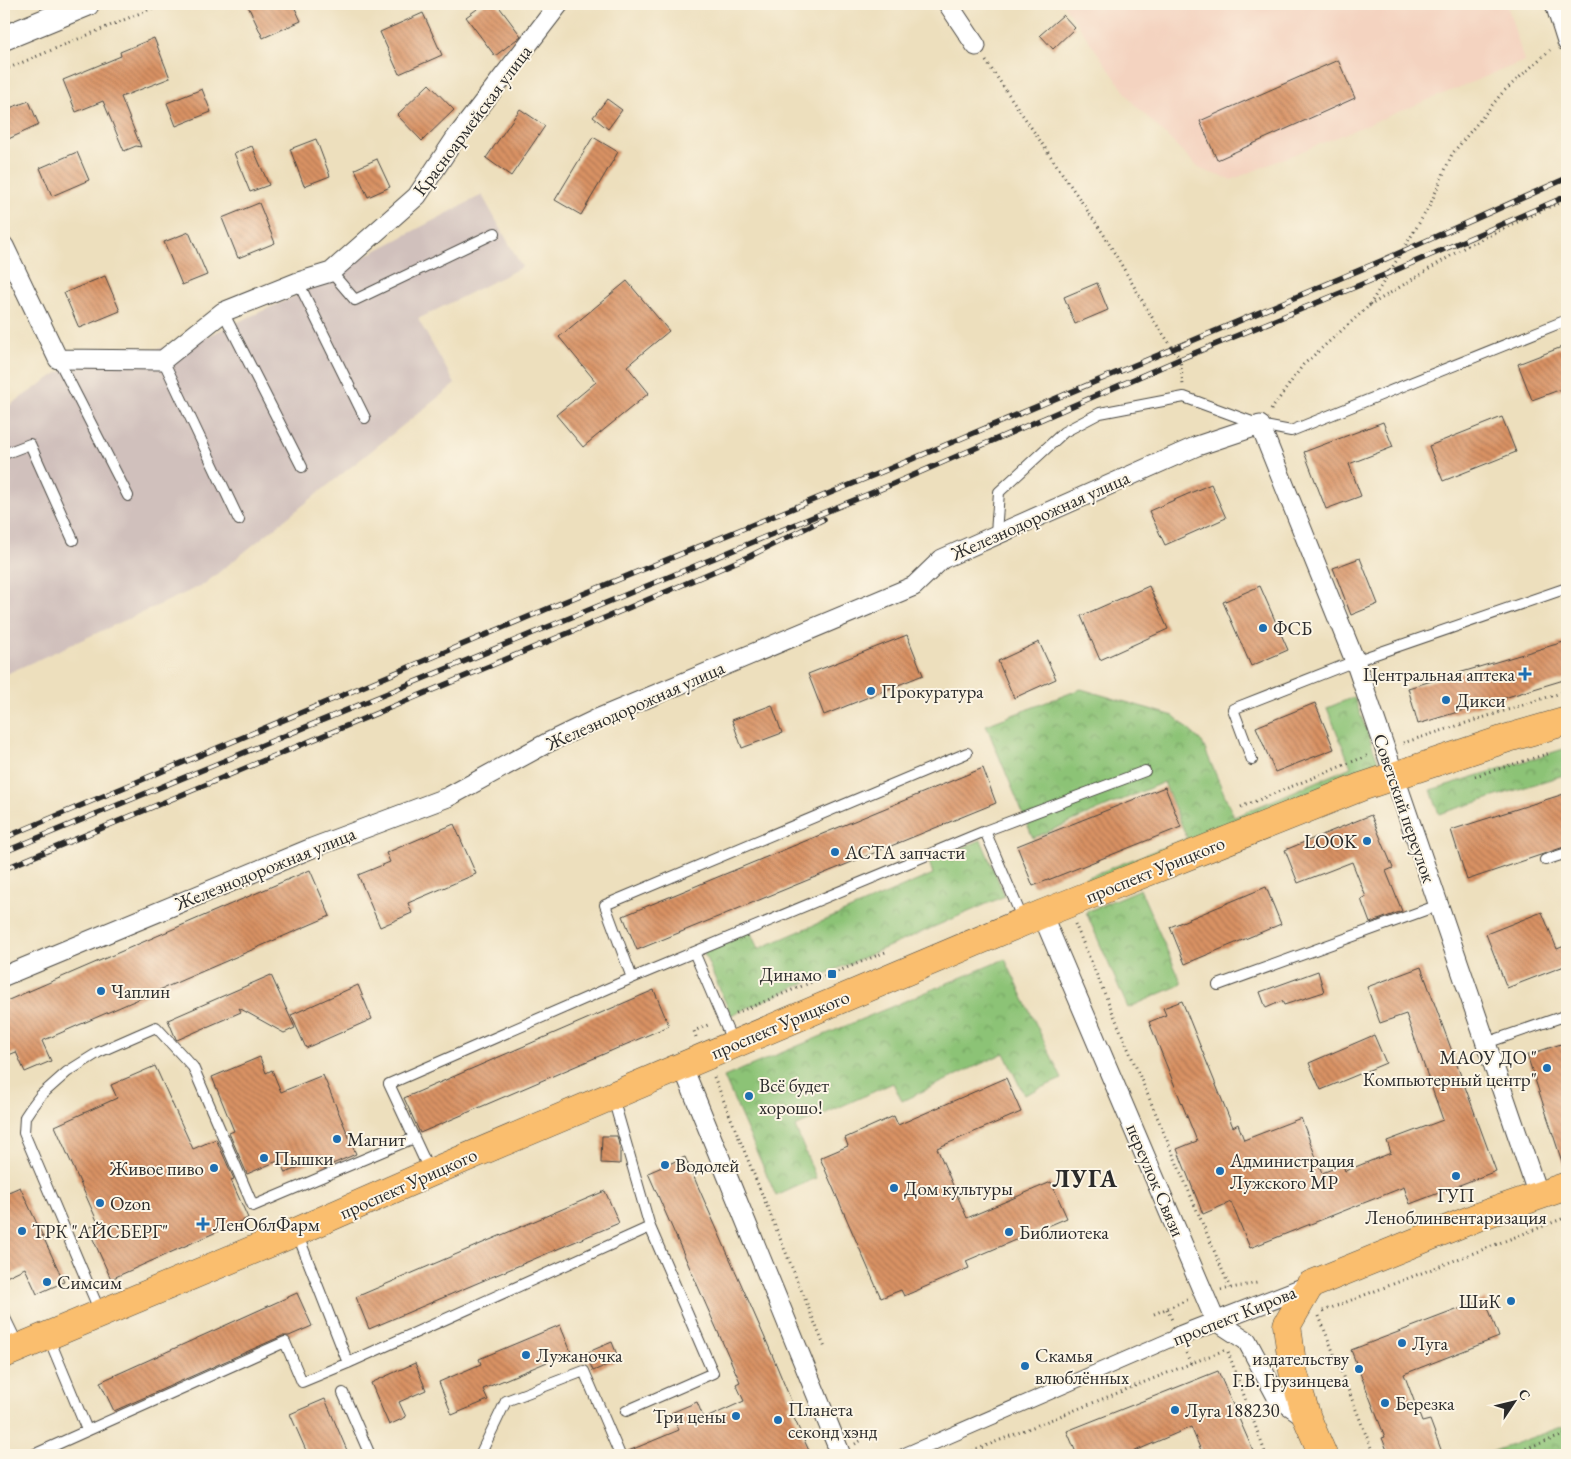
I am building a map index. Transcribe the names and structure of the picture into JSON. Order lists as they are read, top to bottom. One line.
{"streets":{"main road":["проспект Урицкого","проспект Кирова"],"street":["Красноармейская улица","Железнодорожная улица","Советский переулок","переулок Связи"]},"crossings":[["Железнодорожная улица","Советский переулок"],["Советский переулок","проспект Урицкого"],["Советский переулок","проспект Кирова"],["проспект Урицкого","переулок Связи"],["переулок Связи","проспект Кирова"]],"districts":["ЛУГА"],"places":{"other":["ФСБ","Прокуратура","Дикси","LOOK","АСТА запчасти","Чаплин","МАОУ ДО \" Компьютерный центр\"","Всё будет хорошо!","Магнит","Пышки","Водолей","Живое пиво","Администрация Лужского МР","ГУП Леноблинвентаризация","Дом культуры","Ozon","ТРК \"АЙСБЕРГ\"","Библиотека","Симсим","ШиК","Луга","Лужаночка","Скамья влюблённых","издательству Г.В. Грузинцева","Березка","Луга 188230","Три цены","Планета секонд хэнд"],"health":["Центральная аптека","ЛенОблФарм"],"transit":["Динамо"]},"north":"top right"}
